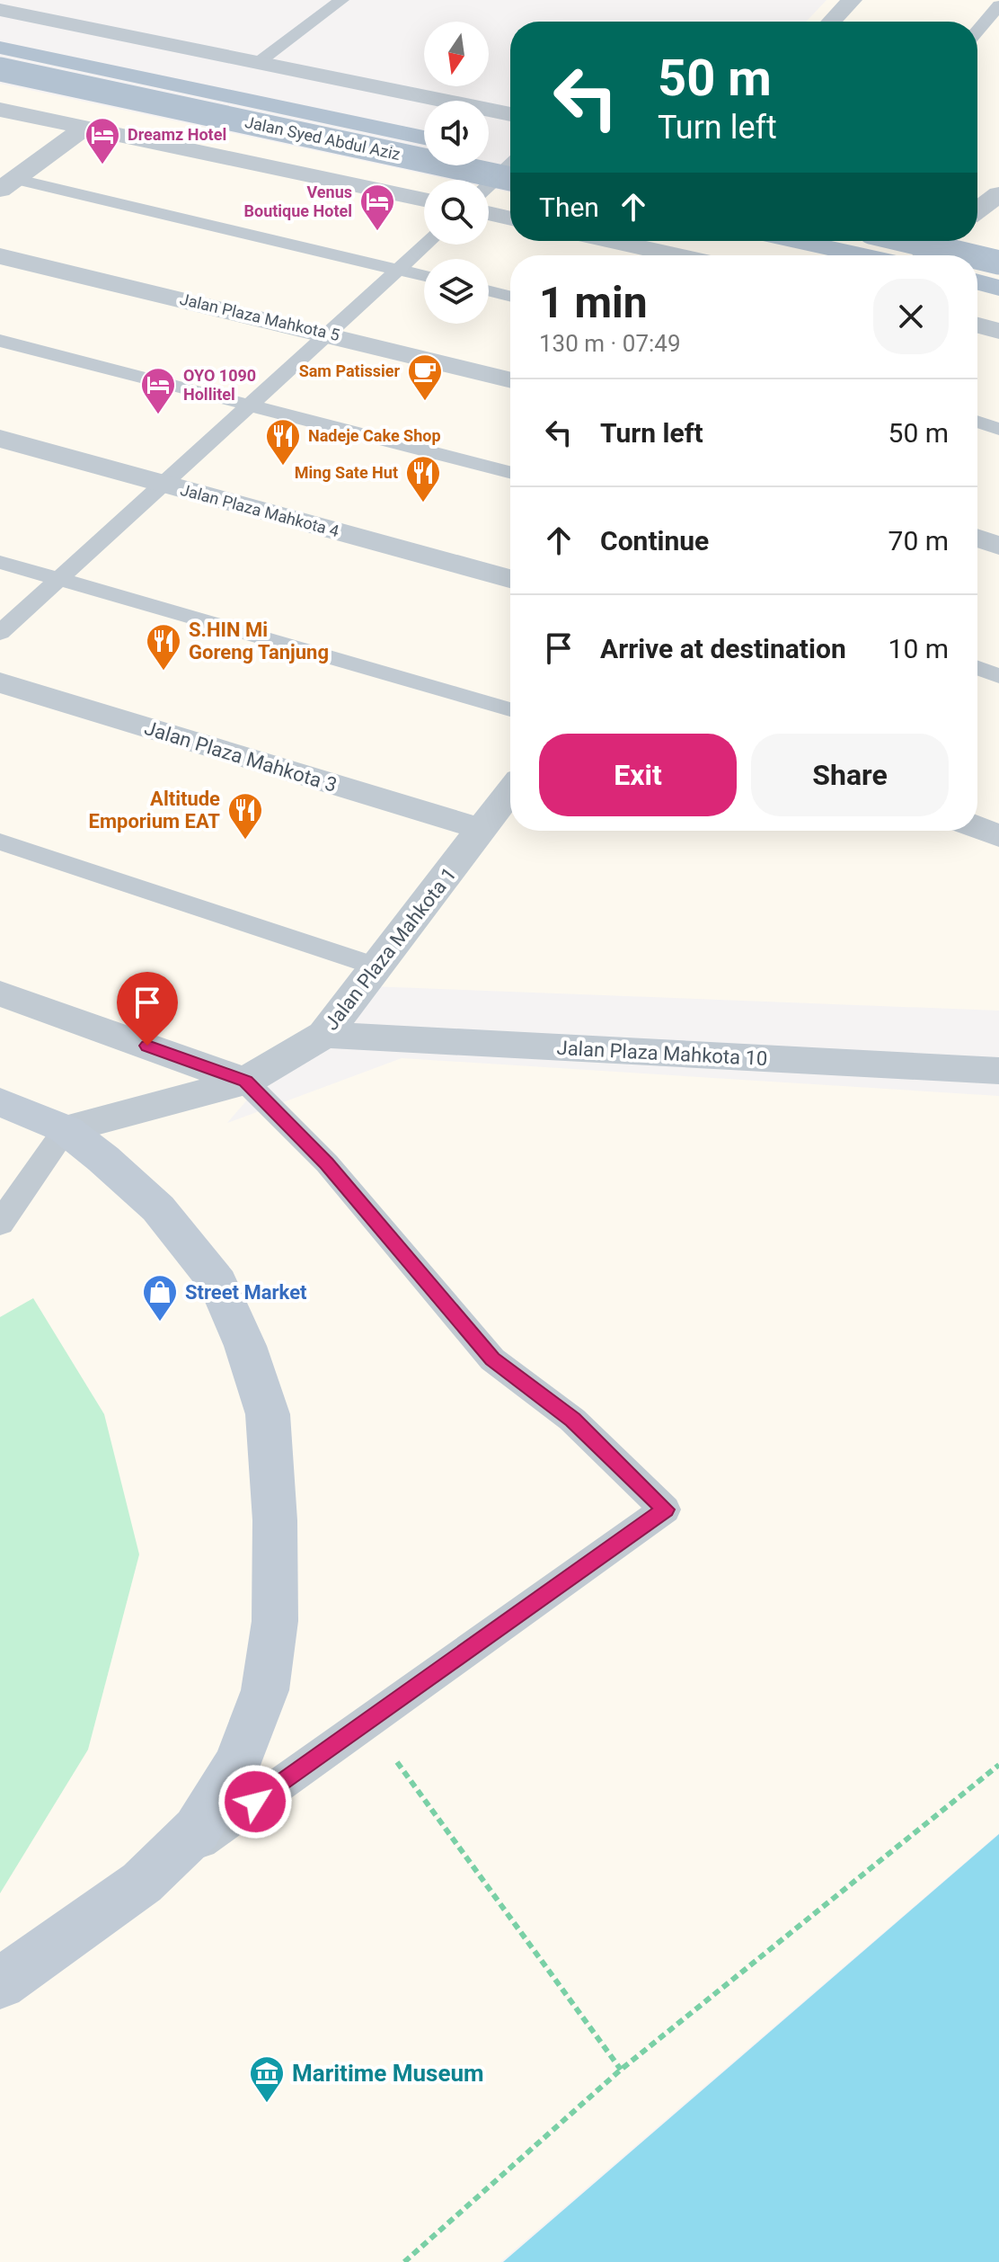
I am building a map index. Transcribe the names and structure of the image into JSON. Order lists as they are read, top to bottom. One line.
{"streets":{"main road":["Jalan Syed Abdul Aziz"],"street":["Jalan Plaza Mahkota 5","Jalan Plaza Mahkota 4","Jalan Plaza Mahkota 3","Jalan Plaza Mahkota 1","Jalan Plaza Mahkota 10"]},"crossings":[["Jalan Plaza Mahkota 3","Jalan Plaza Mahkota 1"],["Jalan Plaza Mahkota 1","Jalan Plaza Mahkota 10"]],"places":{"hotel":["Dreamz Hotel","Venus Boutique Hotel","OYO 1090 Hollitel"],"cafe":["Sam Patissier"],"restaurant":["Nadeje Cake Shop","Ming Sate Hut","S.HIN Mi Goreng Tanjung","Altitude Emporium EAT"],"shop":["Street Market"],"museum":["Maritime Museum"]},"north":"bottom","page":{"turn":["50 m","Turn left"],"then":"Then","heading":["1 min","130 m · 07:49"],"list":[{"name":"Turn left","value":"50 m"},{"name":"Continue","value":"70 m"},{"name":"Arrive at destination","value":"10 m"}],"buttons":["Exit","Share"]}}
